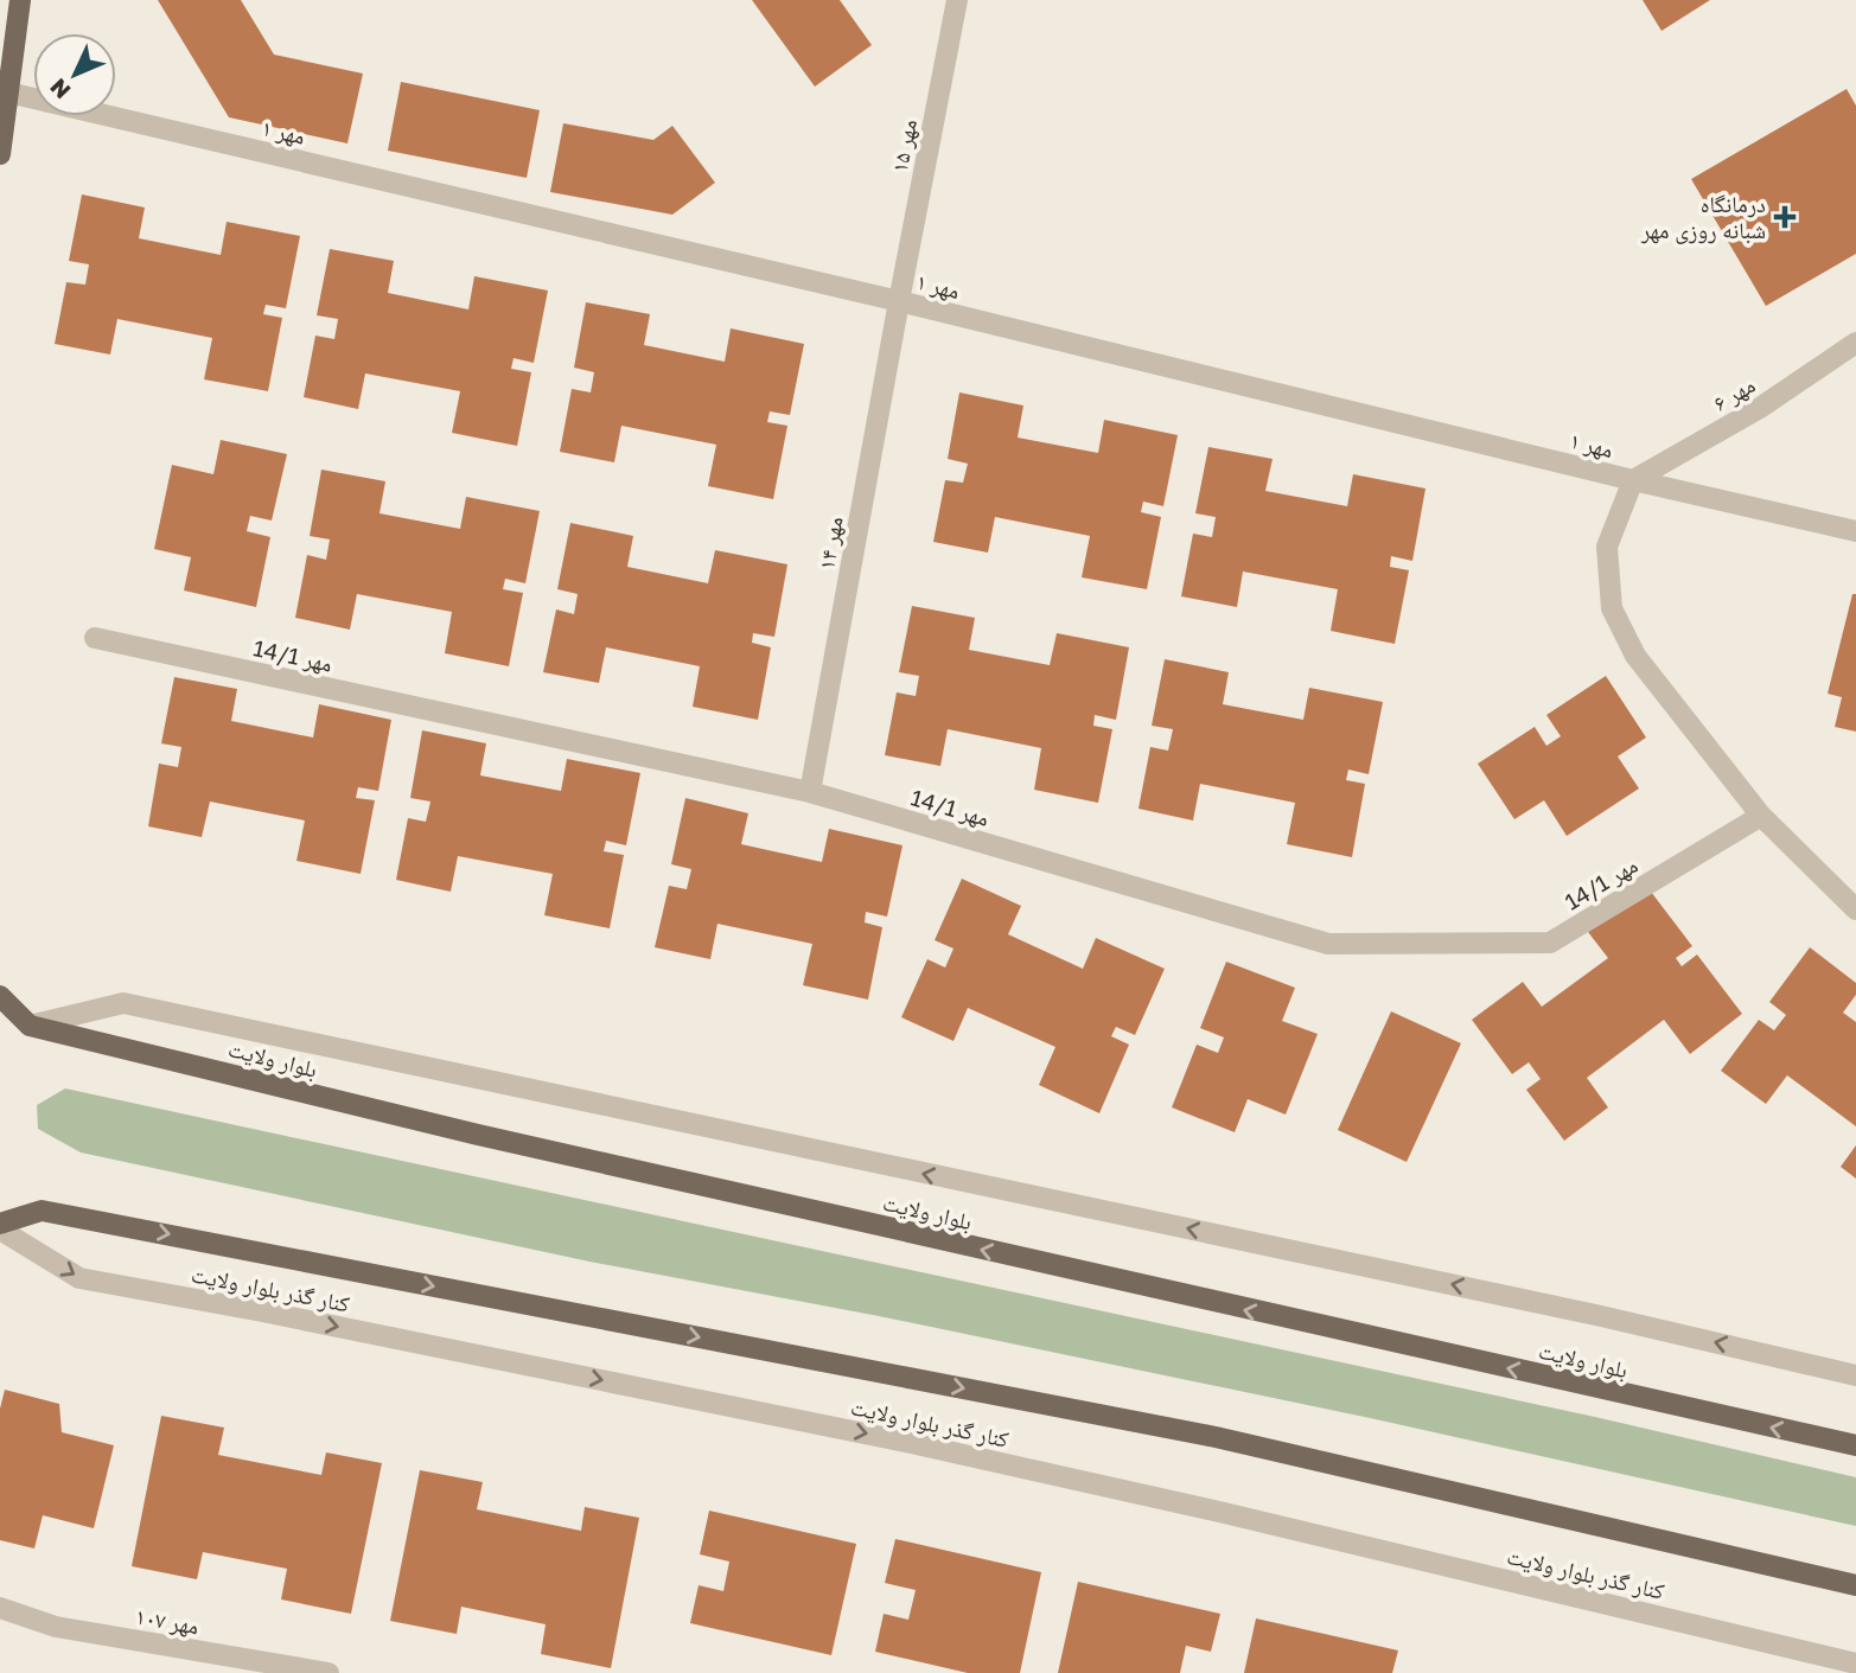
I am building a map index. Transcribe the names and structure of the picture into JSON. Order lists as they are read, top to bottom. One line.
{"streets":{"main road":["بلوار ولایت"],"street":["مهر ۱","مهر ۱۵","مهر ۶","مهر ۱۴","مهر 14/1","کنار گذر بلوار ولایت","مهر ۱۰۷"]},"crossings":[["مهر ۱","مهر ۱۵"],["مهر ۱","مهر ۶"],["مهر ۱","مهر ۱۴"],["مهر ۱۵","مهر ۱۴"],["مهر ۱۴","مهر 14/1"]],"one_way":["کنار گذر بلوار ولایت"],"places":{"health":["درمانگاه شبانه روزی مهر"]},"north":"bottom left"}
